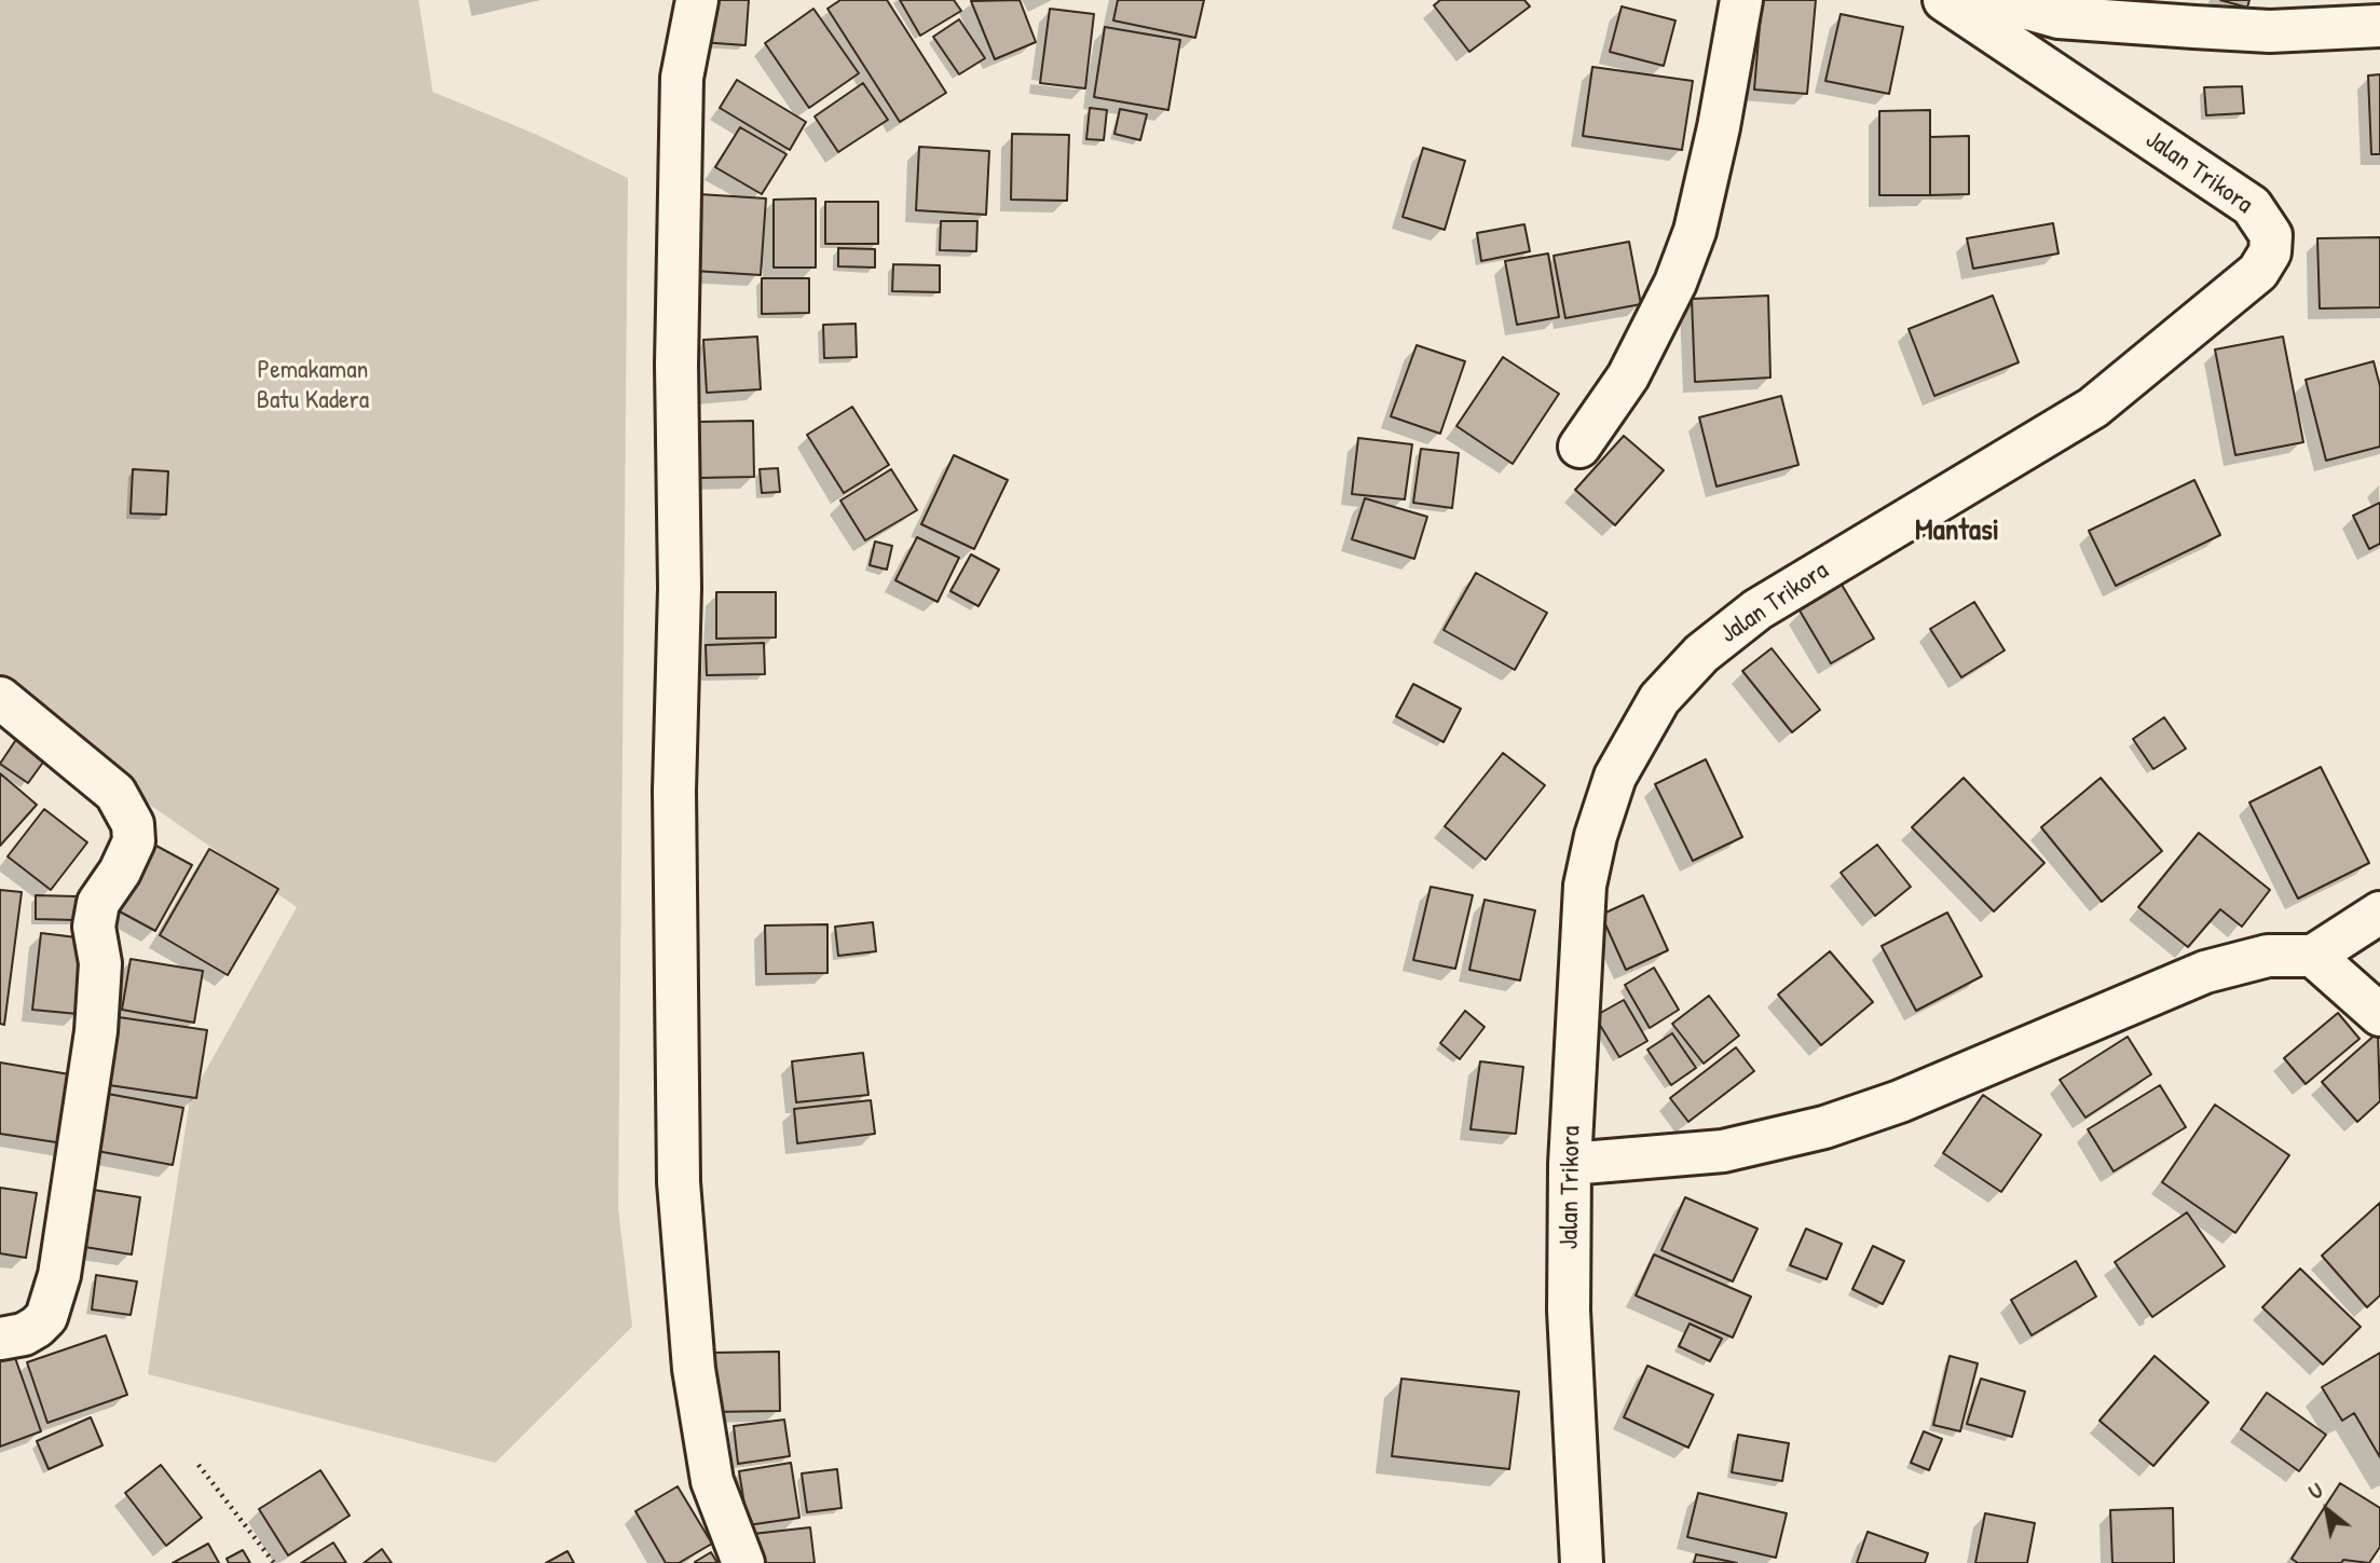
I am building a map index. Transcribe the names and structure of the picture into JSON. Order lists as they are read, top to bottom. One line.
{"streets":{"street":["Jalan Trikora"]},"districts":["Mantasi"],"parks":["Pemakaman Batu Kadera"],"north":"top left"}
